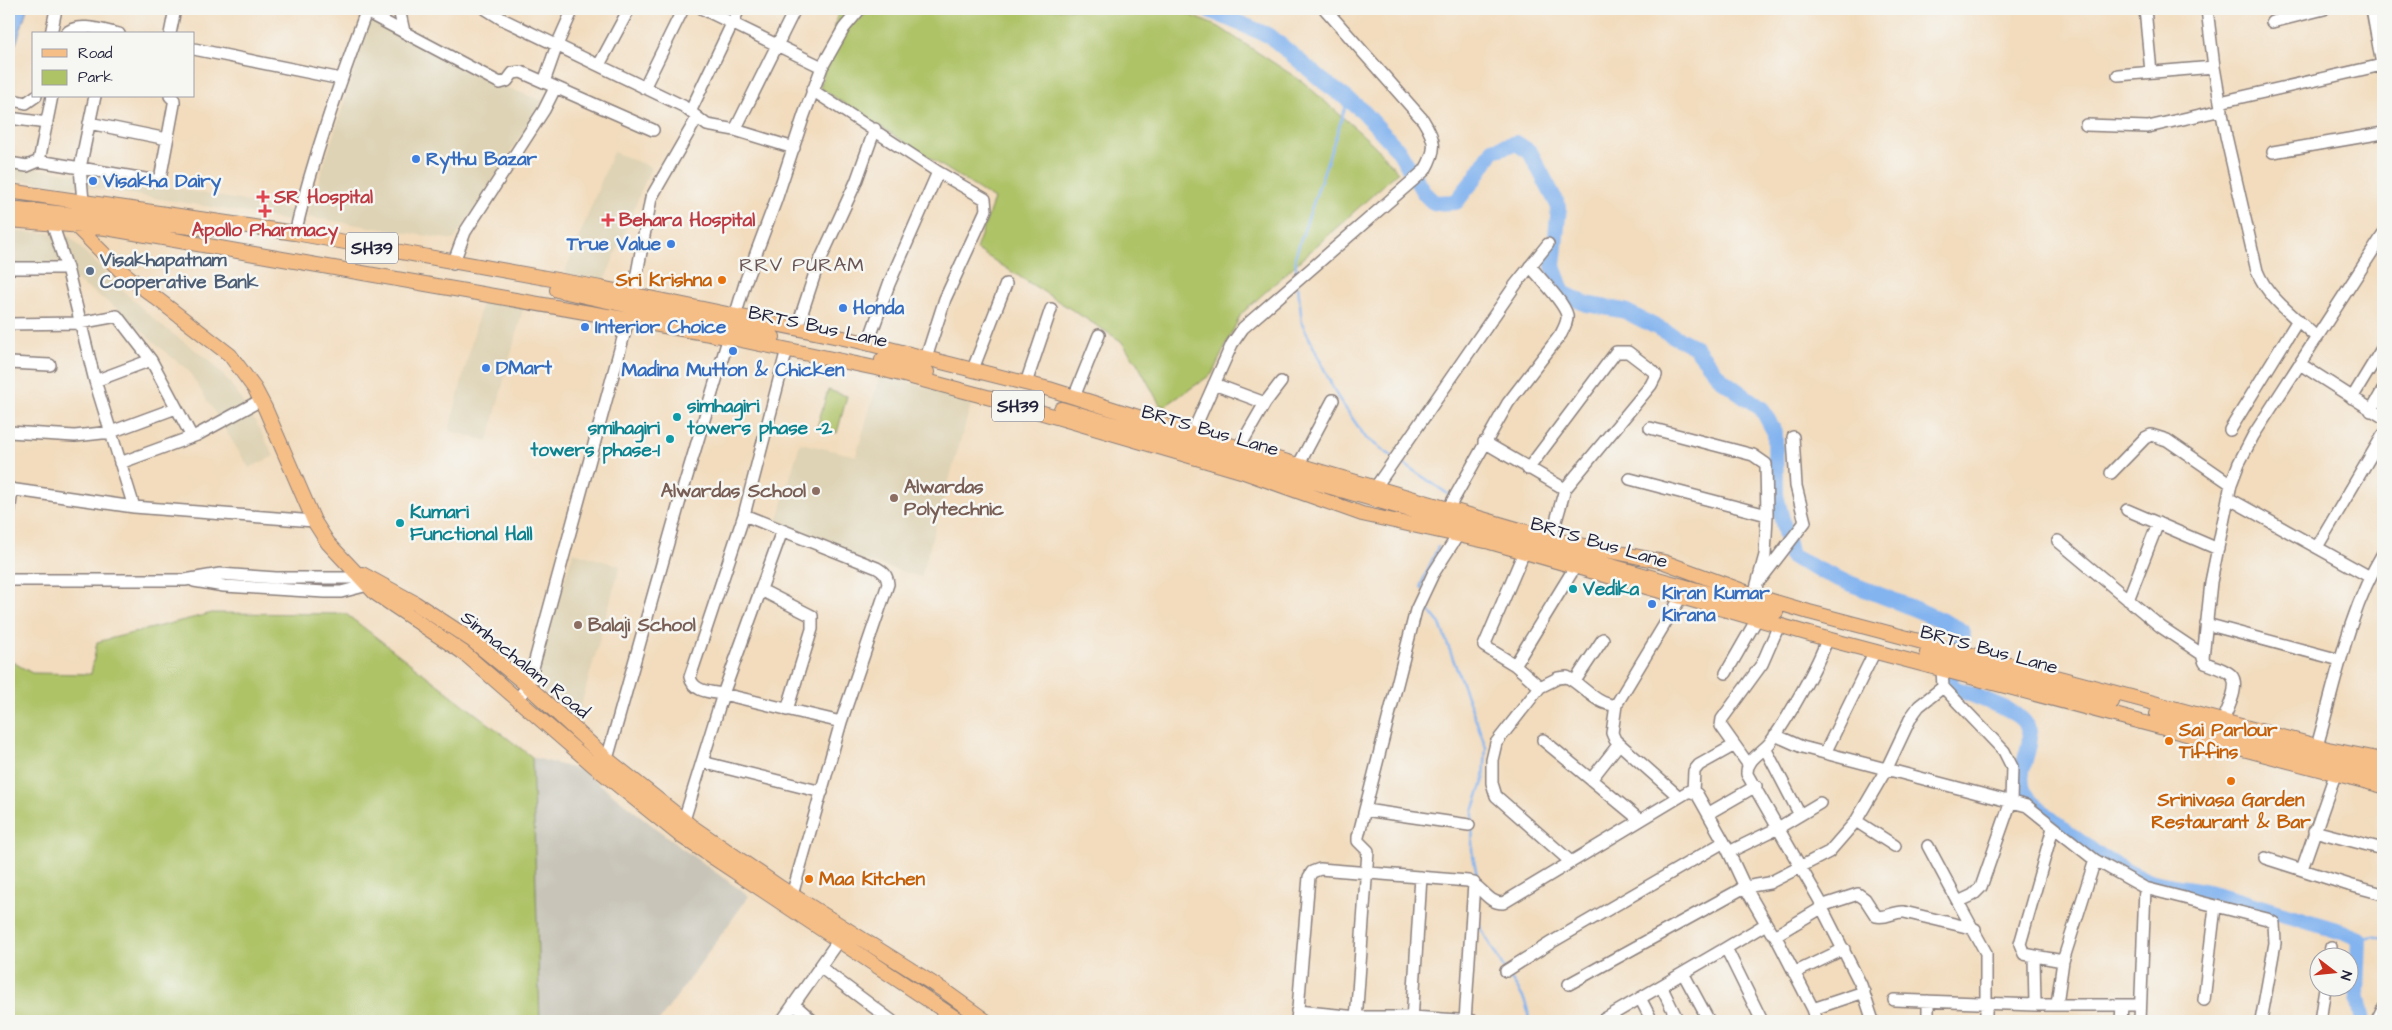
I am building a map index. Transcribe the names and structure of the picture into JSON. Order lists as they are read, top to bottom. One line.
{"streets":{"main road":["SH39","BRTS Bus Lane","Simhachalam Road"]},"crossings":[["SH39","BRTS Bus Lane"],["SH39","Simhachalam Road"],["BRTS Bus Lane","Simhachalam Road"]],"districts":["RRV PURAM"],"places":{"other":["Rythu Bazar","Visakha Dairy","True Value","Visakhapatnam Cooperative Bank","Sri Krishna","Honda","Interior Choice","Madina Mutton & Chicken","DMart","simhagiri towers phase -2","smihagiri towers phase-1","Alwardas School","Alwardas Polytechnic","Kumari Functional Hall","Vedika","Kiran Kumar Kirana","Balaji School","Sai Parlour Tiffins","Srinivasa Garden Restaurant & Bar","Maa Kitchen"],"health":["SR Hospital","Apollo Pharmacy","Behara Hospital"]},"legend":["Road","Park"],"north":"right"}
